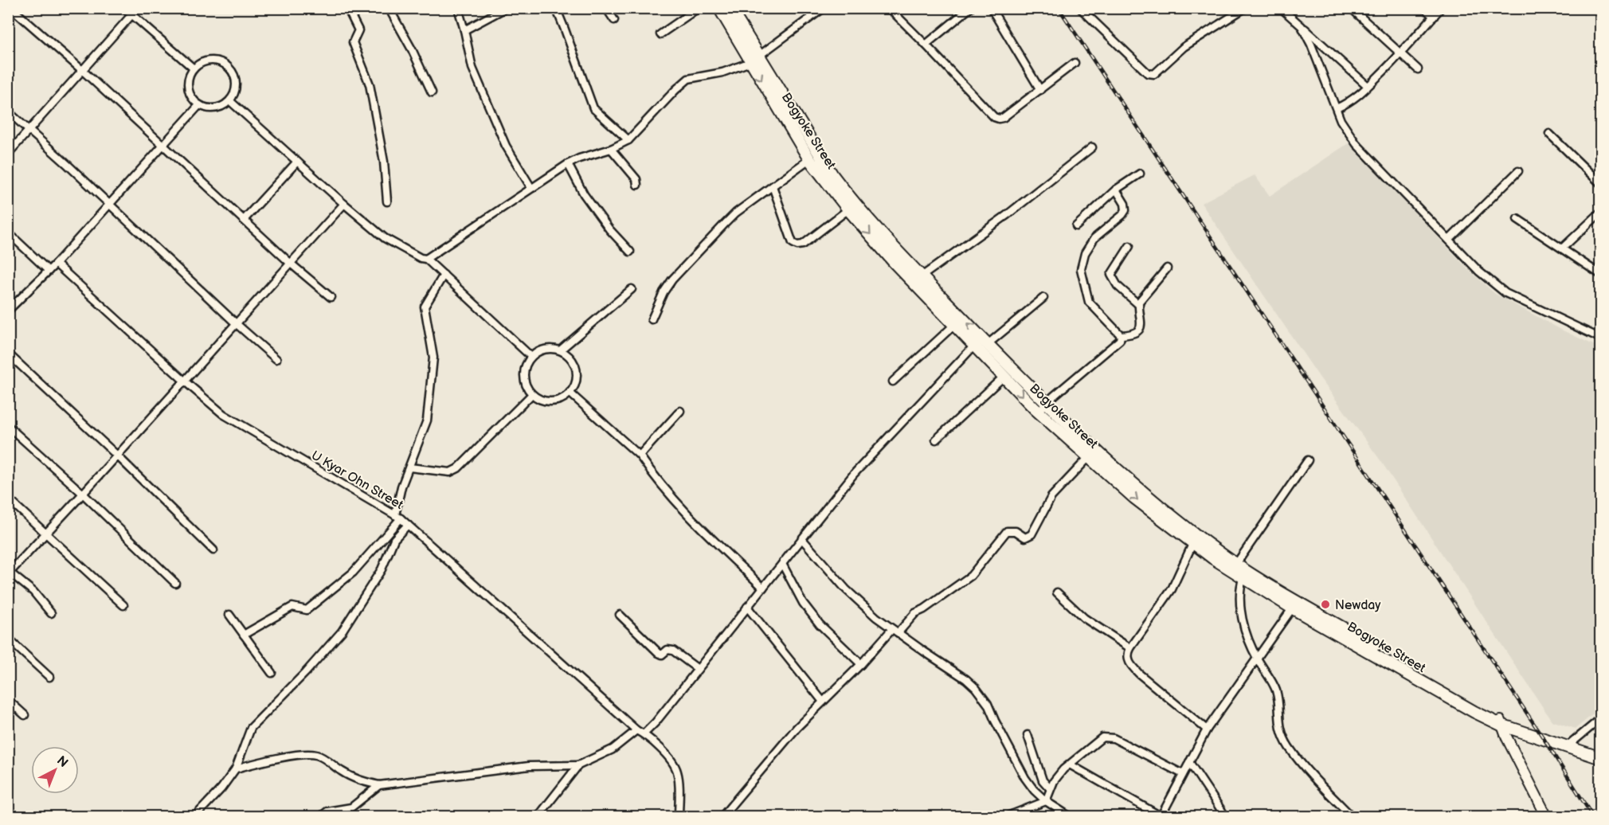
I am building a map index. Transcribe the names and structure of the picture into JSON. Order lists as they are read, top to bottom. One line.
{"streets":{"main road":["Bogyoke Street"],"street":["U Kyar Ohn Street"]},"places":["Newday"],"north":"top right"}
